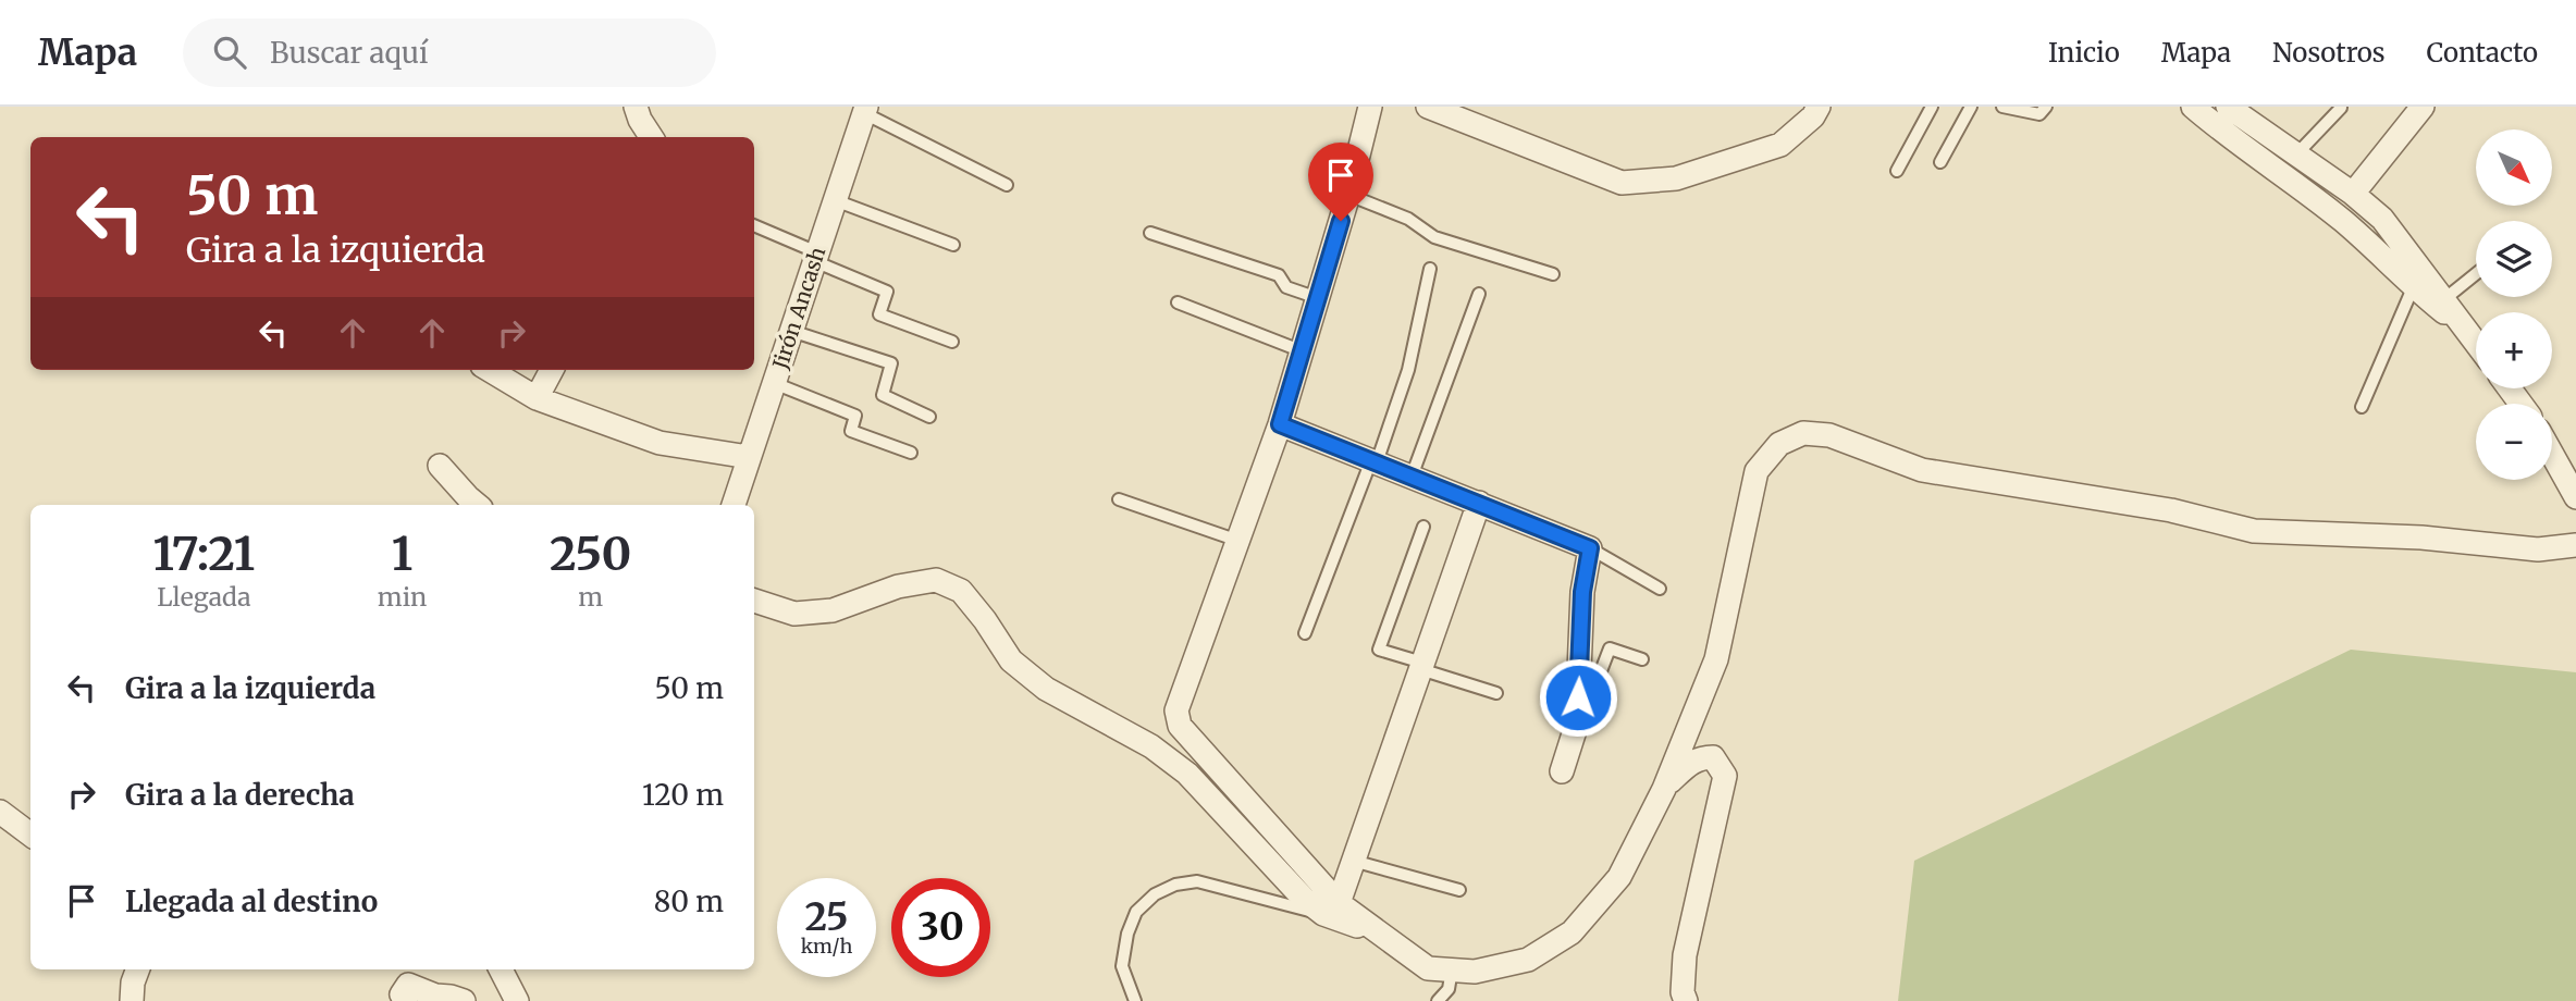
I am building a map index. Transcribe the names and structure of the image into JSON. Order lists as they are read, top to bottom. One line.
{"streets":{"street":["Jirón Ancash"]},"north":"bottom right","page":{"header":"Mapa","search":"Buscar aquí","nav":["Inicio","Mapa","Nosotros","Contacto"],"map_buttons":["+","−"],"turn":["50 m","Gira a la izquierda"],"eta":["17:21","Llegada","1","min","250","m"],"list":[{"name":"Gira a la izquierda","value":"50 m"},{"name":"Gira a la derecha","value":"120 m"},{"name":"Llegada al destino","value":"80 m"}],"speed":"25 km/h","limit":"30"}}
